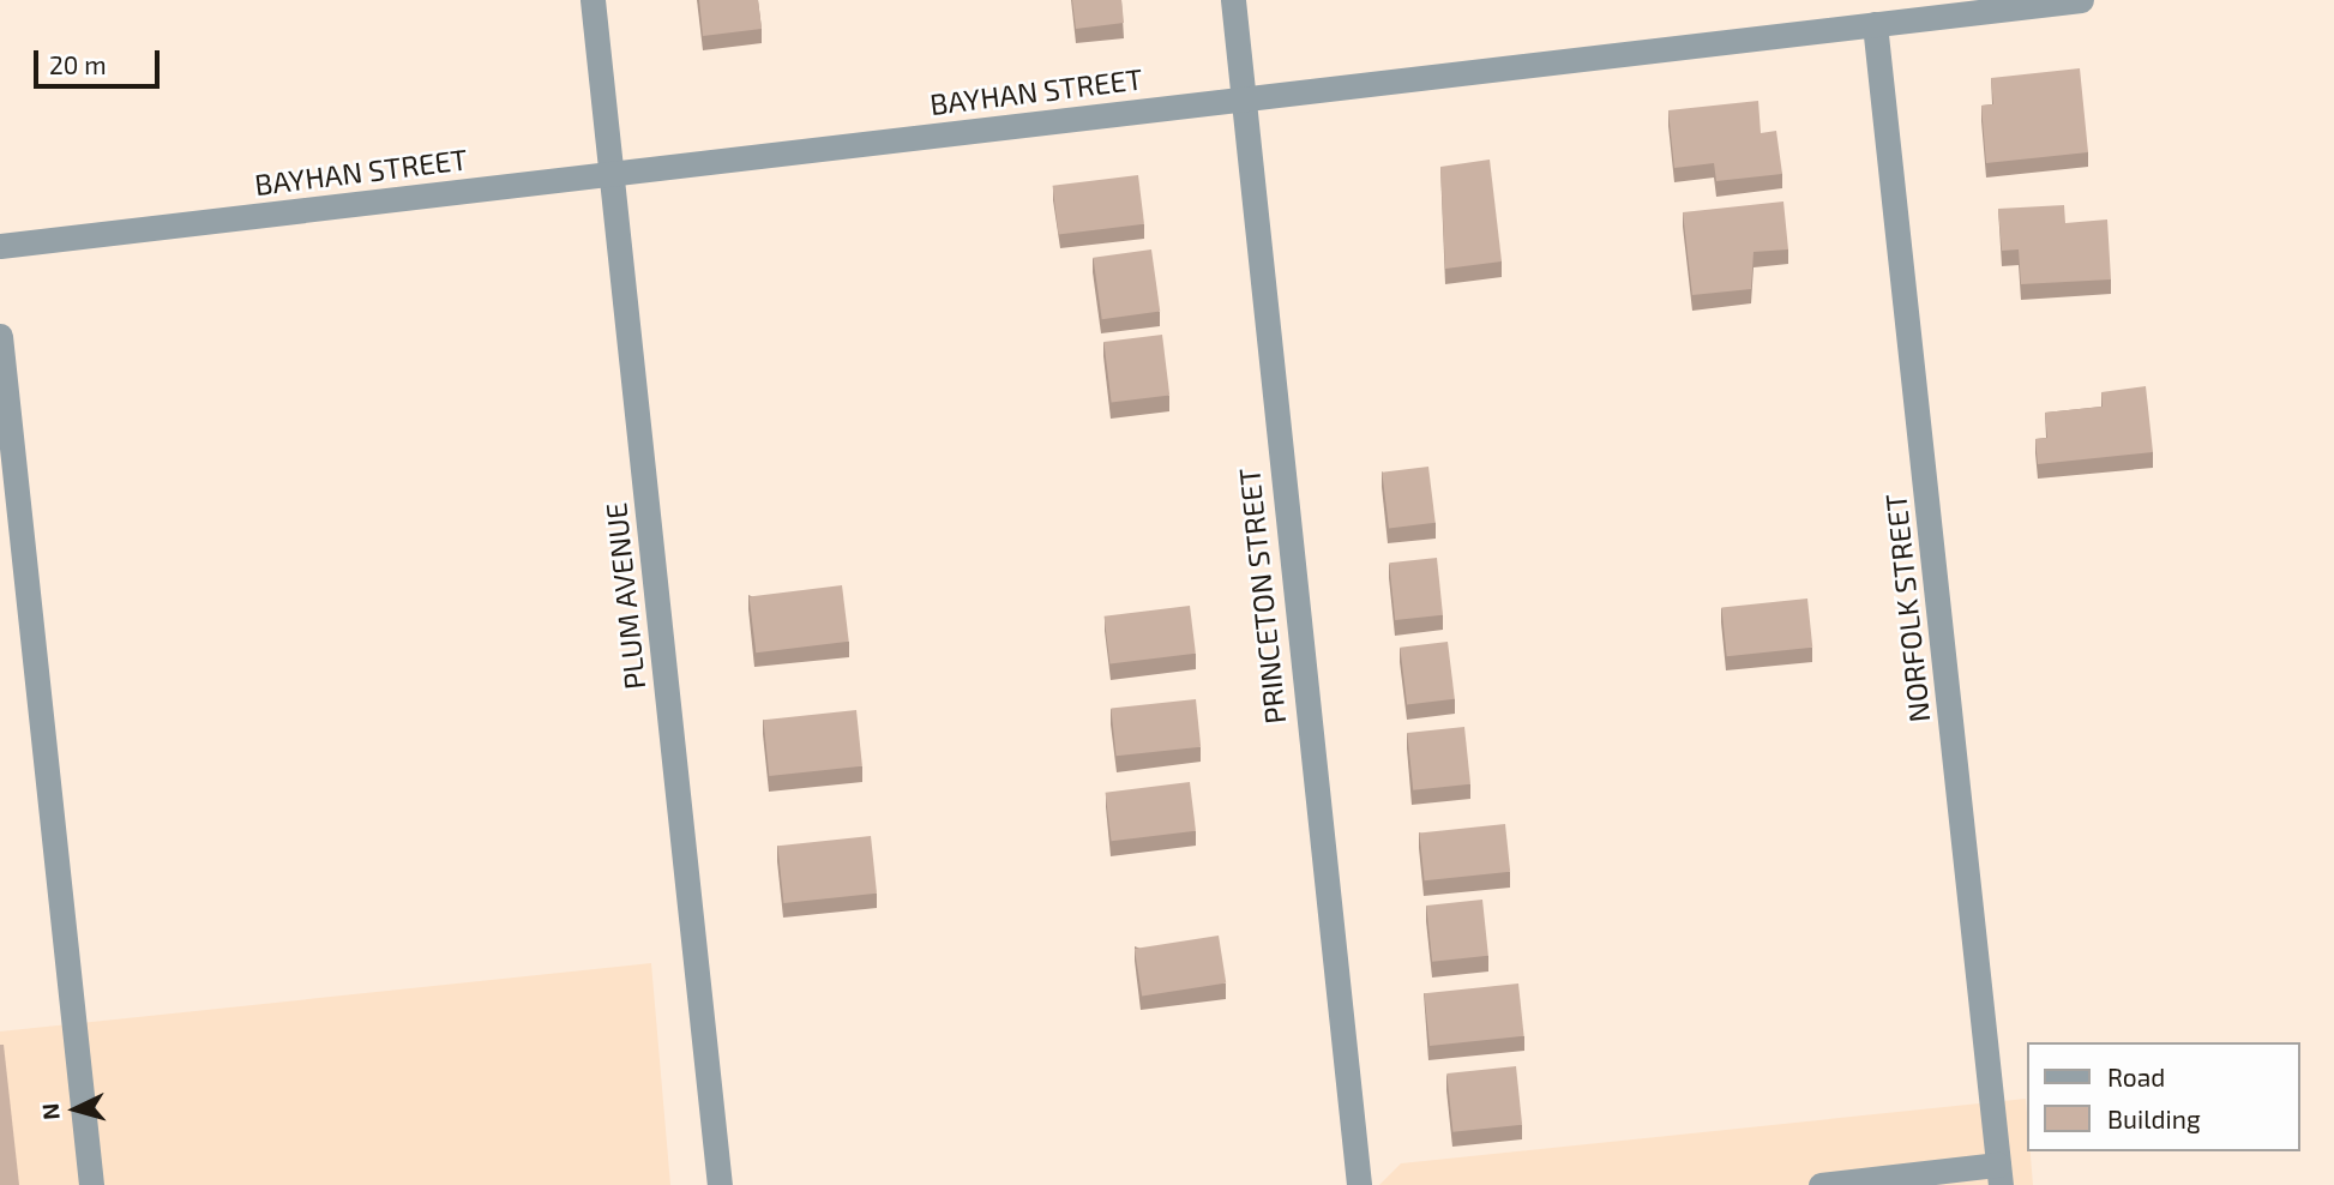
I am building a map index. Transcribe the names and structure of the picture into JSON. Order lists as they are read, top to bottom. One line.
{"streets":{"street":["BAYHAN STREET","PLUM AVENUE","PRINCETON STREET","NORFOLK STREET"]},"crossings":[["BAYHAN STREET","PLUM AVENUE"],["BAYHAN STREET","PRINCETON STREET"],["BAYHAN STREET","NORFOLK STREET"]],"legend":["Road","Building"],"scale_bar":"20 m","north":"left"}
